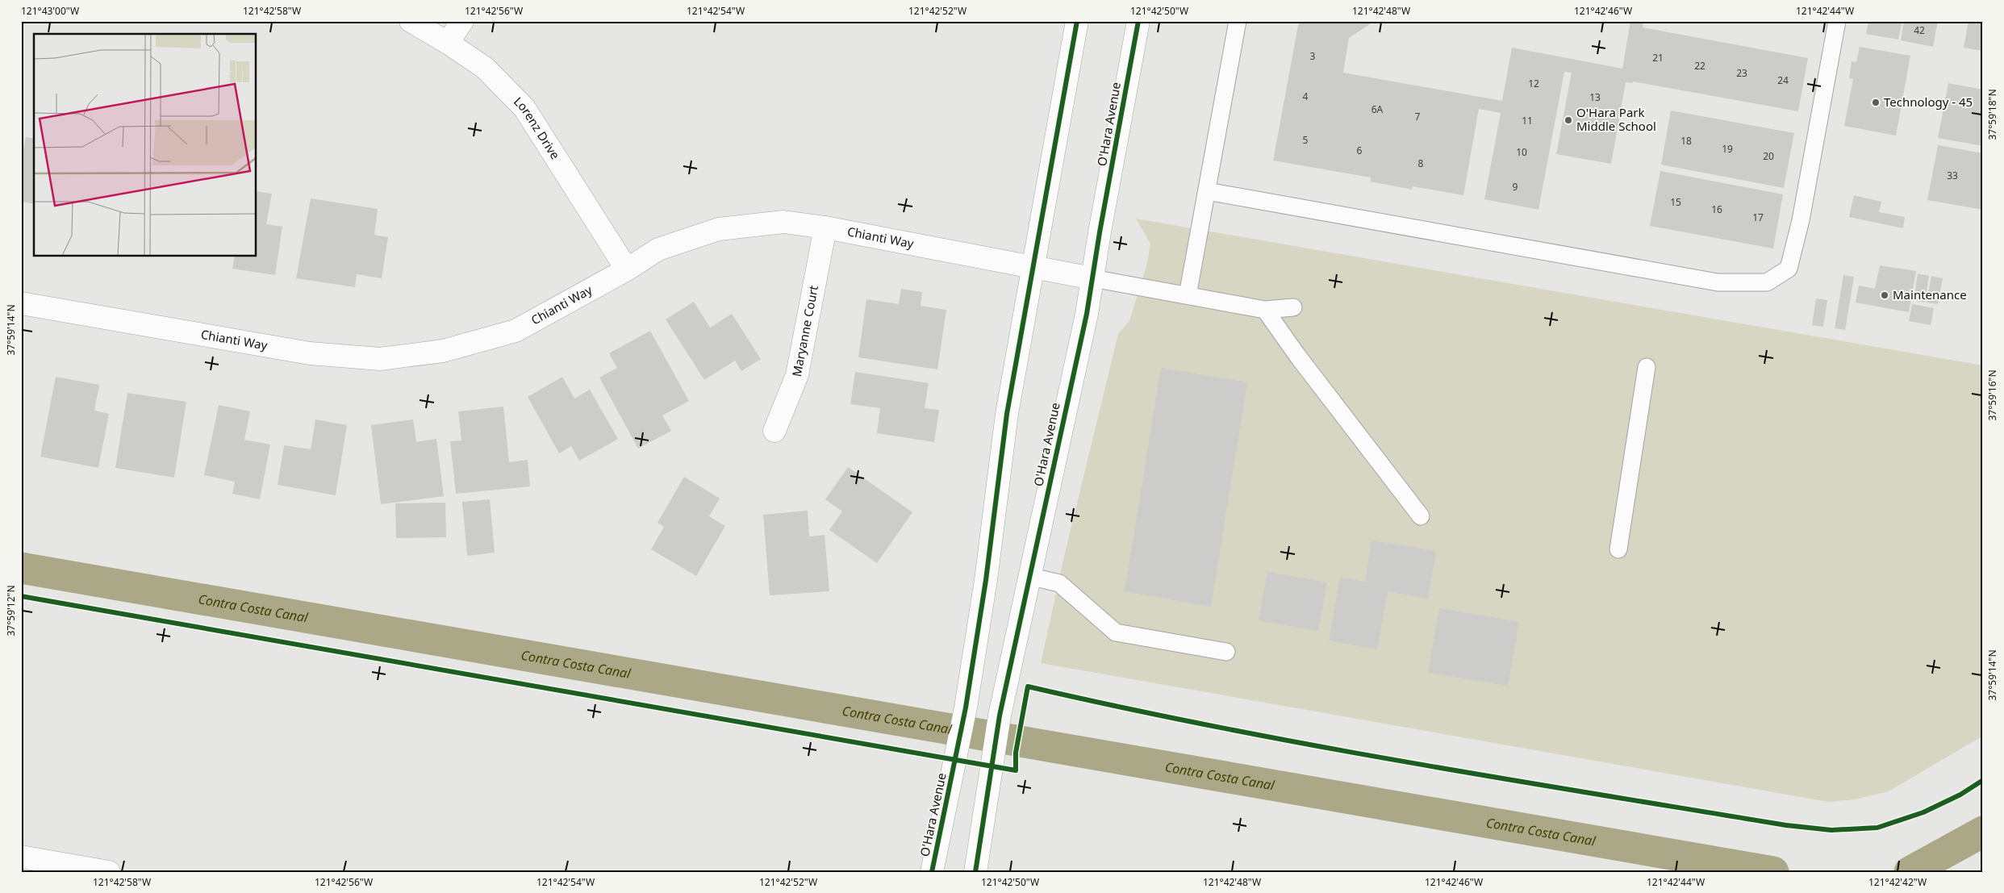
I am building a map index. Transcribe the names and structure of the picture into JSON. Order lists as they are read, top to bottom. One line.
{"streets":{"street":["O'Hara Avenue","Lorenz Drive","Chianti Way","Maryanne Court"]},"crossings":[["O'Hara Avenue","Chianti Way"],["Lorenz Drive","Chianti Way"],["Chianti Way","Maryanne Court"]],"water":["Contra Costa Canal"],"places":["Technology - 45","O'Hara Park Middle School","Maintenance"],"house_numbers":["42","3","21","22","23","24","12","4","13","6A","7","11","5","18","19","6","10","20","8","33","9","15","16","17"],"coordinates":["121°43'00\"W","121°42'58\"W","121°42'56\"W","121°42'54\"W","121°42'52\"W","121°42'50\"W","121°42'48\"W","121°42'46\"W","121°42'44\"W","37°59'18\"N","37°59'14\"N","37°59'16\"N","37°59'12\"N","121°42'42\"W"]}
